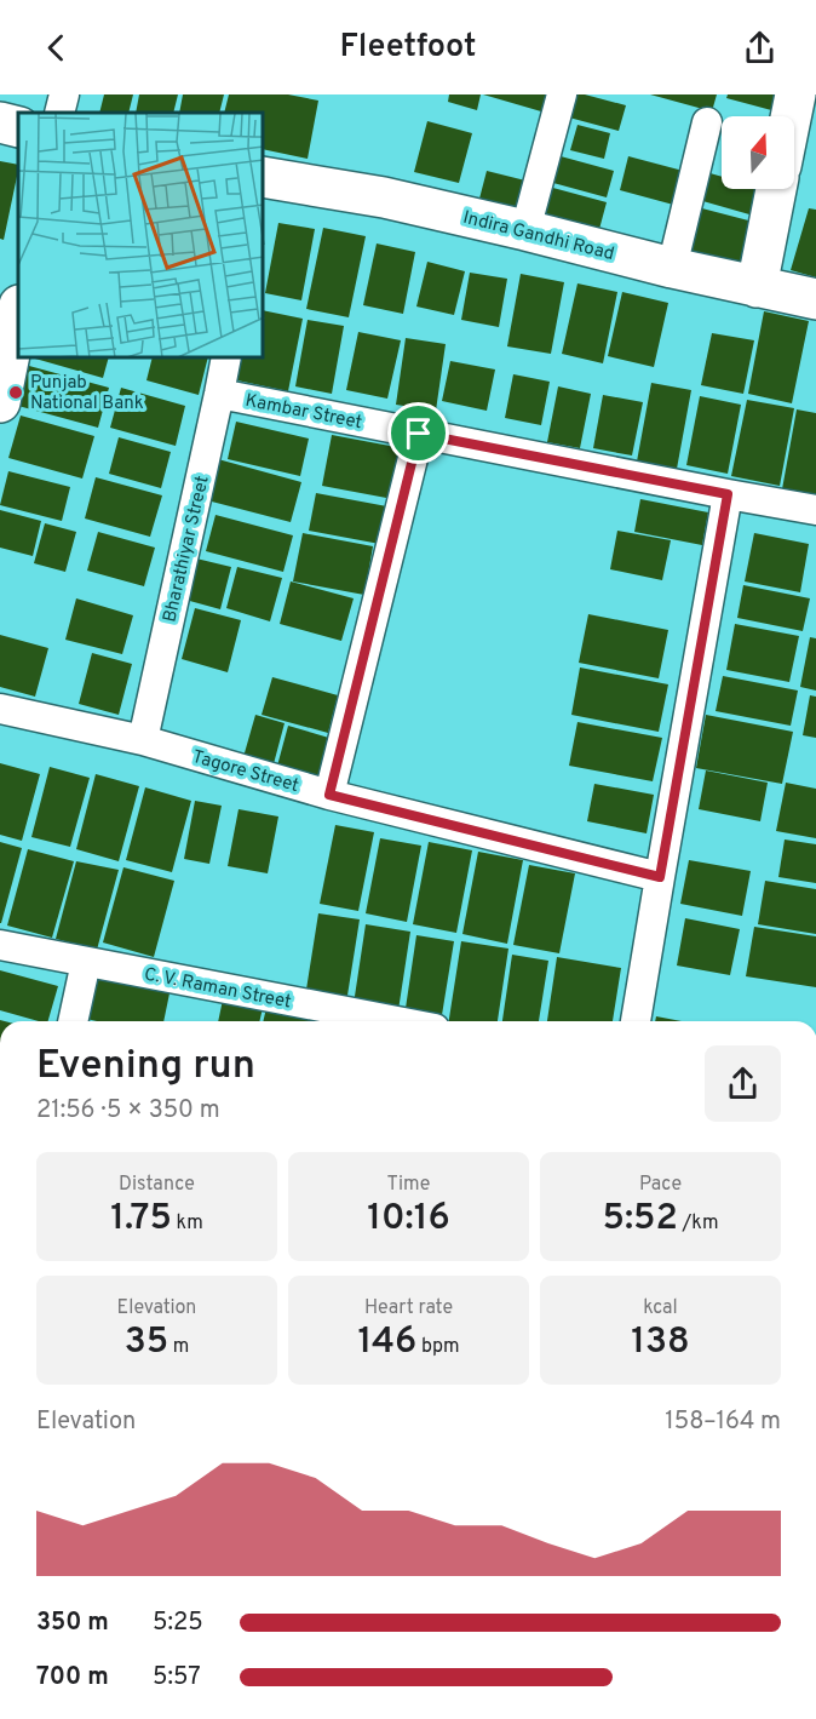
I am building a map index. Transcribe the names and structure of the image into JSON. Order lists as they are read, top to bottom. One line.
{"streets":{"street":["Indira Gandhi Road","Kambar Street","Bharathiyar Street","Tagore Street","C. V. Raman Street"]},"crossings":[["Kambar Street","Bharathiyar Street"],["Bharathiyar Street","Tagore Street"]],"places":["Punjab National Bank"],"north":"top","page":{"header":"Fleetfoot","heading":["Evening run","21:56 · 5 × 350 m"],"stats":[["Distance","1.75 km"],["Time","10:16"],["Pace","5:52 /km"],["Elevation","35 m"],["Heart rate","146 bpm"],["kcal","138"]],"chart":["Elevation","158–164 m"],"list":[{"name":"350 m","note":"5:25"},{"name":"700 m","note":"5:57"}]}}
